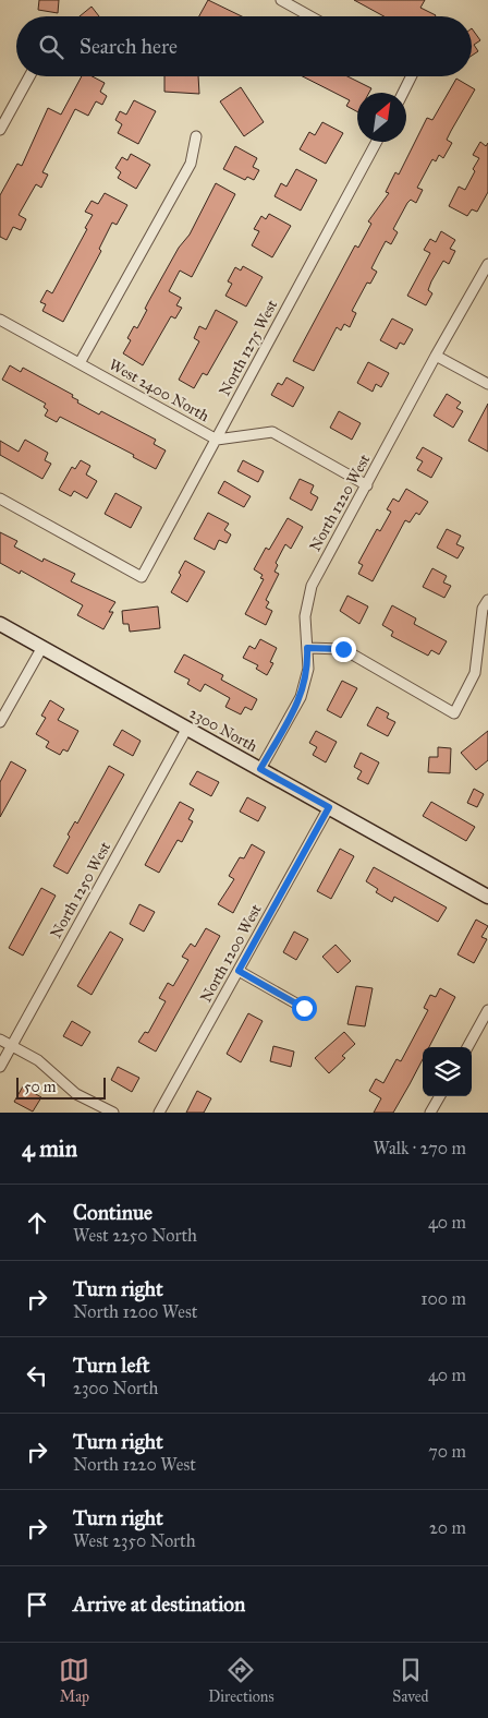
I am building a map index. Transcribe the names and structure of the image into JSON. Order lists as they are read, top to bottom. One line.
{"streets":{"street":["North 1275 West","West 2400 North","North 1220 West","2300 North","North 1250 West","North 1200 West"]},"crossings":[["North 1275 West","West 2400 North"],["West 2400 North","North 1220 West"],["North 1220 West","2300 North"],["2300 North","North 1250 West"],["2300 North","North 1200 West"]],"scale_bar":"50 m","north":"top right","page":{"search":"Search here","scale":"50 m","heading":["4 min","Walk · 270 m"],"list":[["Continue","West 2250 North","40 m"],["Turn right","North 1200 West","100 m"],["Turn left","2300 North","40 m"],["Turn right","North 1220 West","70 m"],["Turn right","West 2350 North","20 m"],"Arrive at destination"],"nav":["Map","Directions","Saved"]}}
